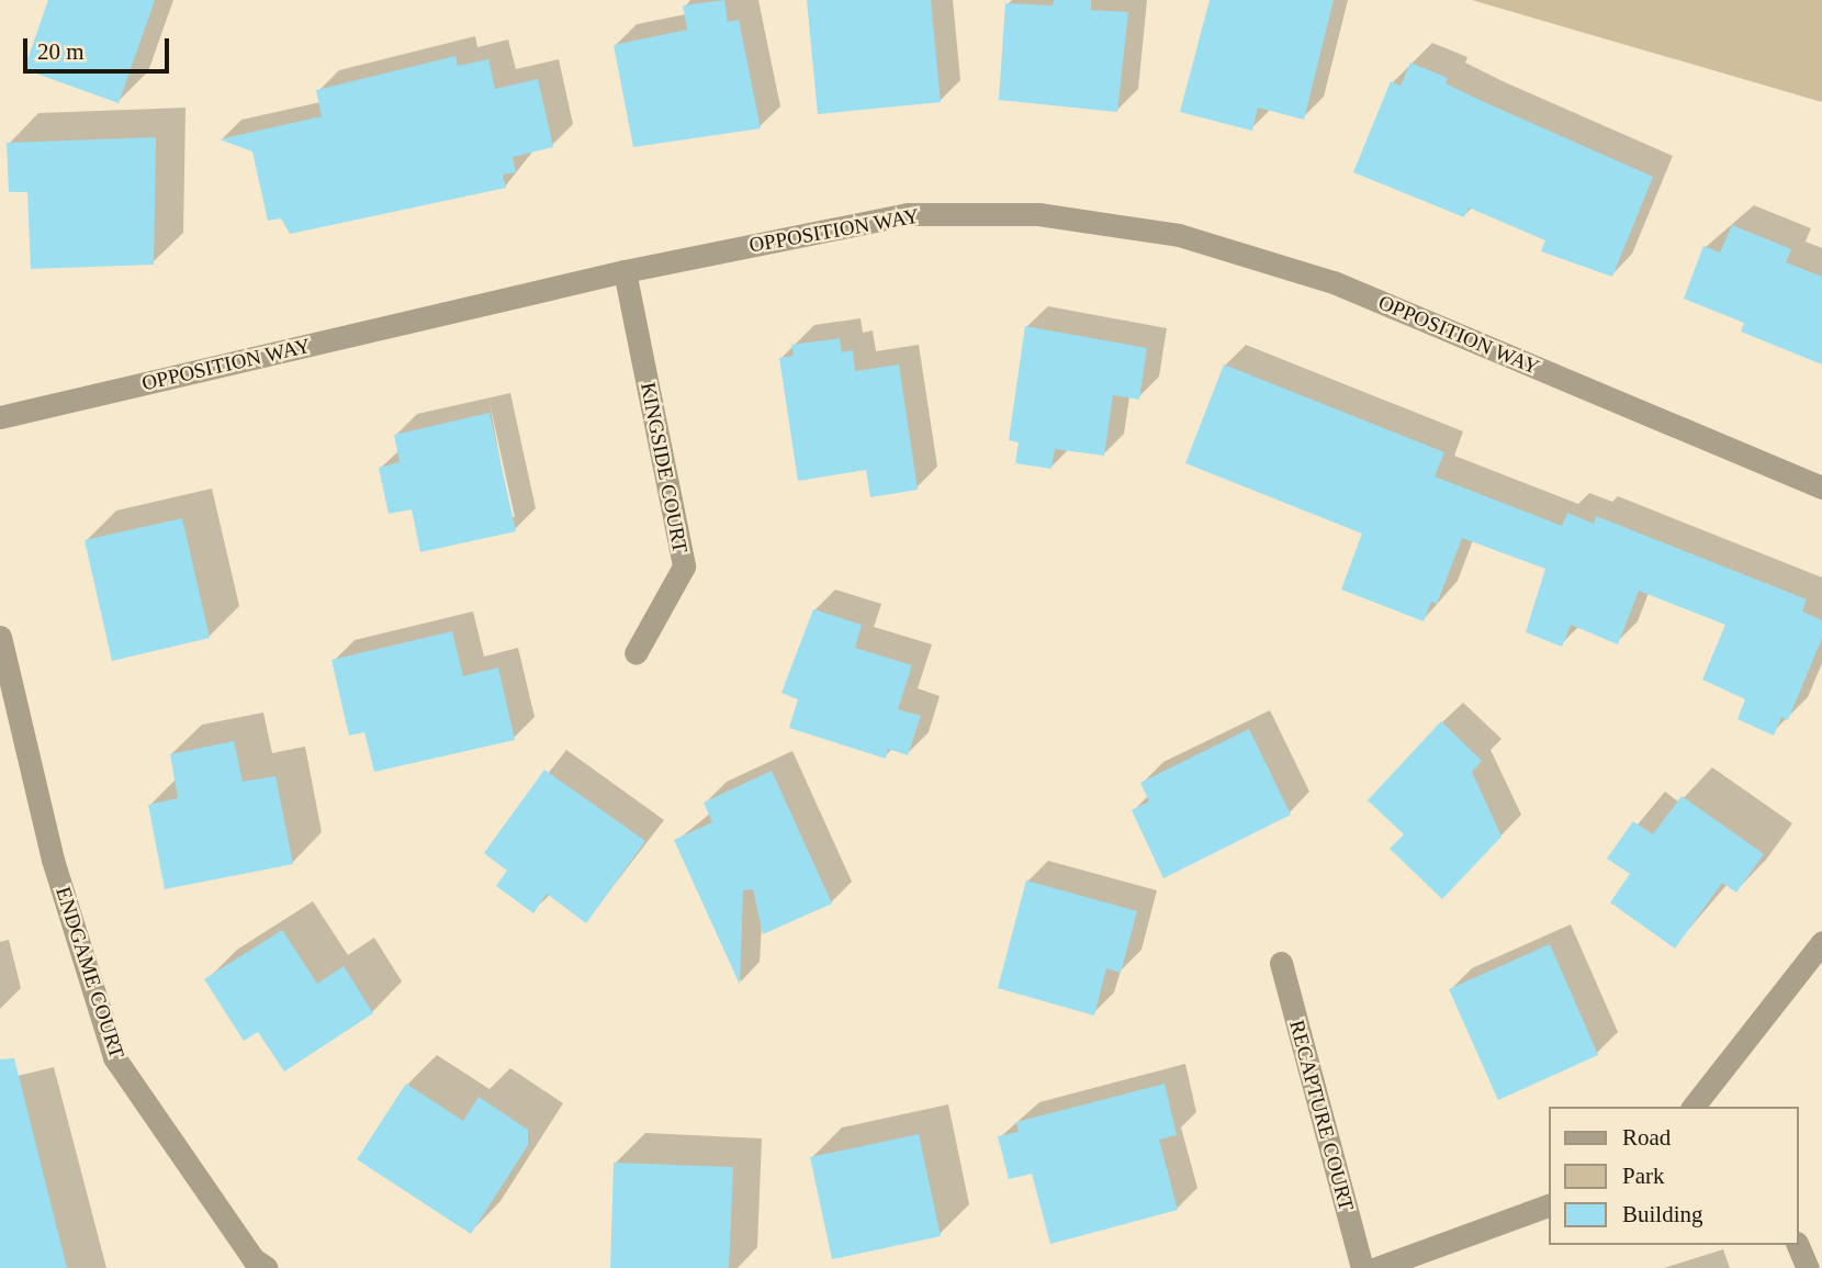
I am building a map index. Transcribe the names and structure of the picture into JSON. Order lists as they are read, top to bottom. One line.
{"streets":{"street":["OPPOSITION WAY","KINGSIDE COURT","ENDGAME COURT","RECAPTURE COURT"]},"crossings":[["OPPOSITION WAY","KINGSIDE COURT"]],"legend":["Road","Park","Building"],"scale_bar":"20 m"}
